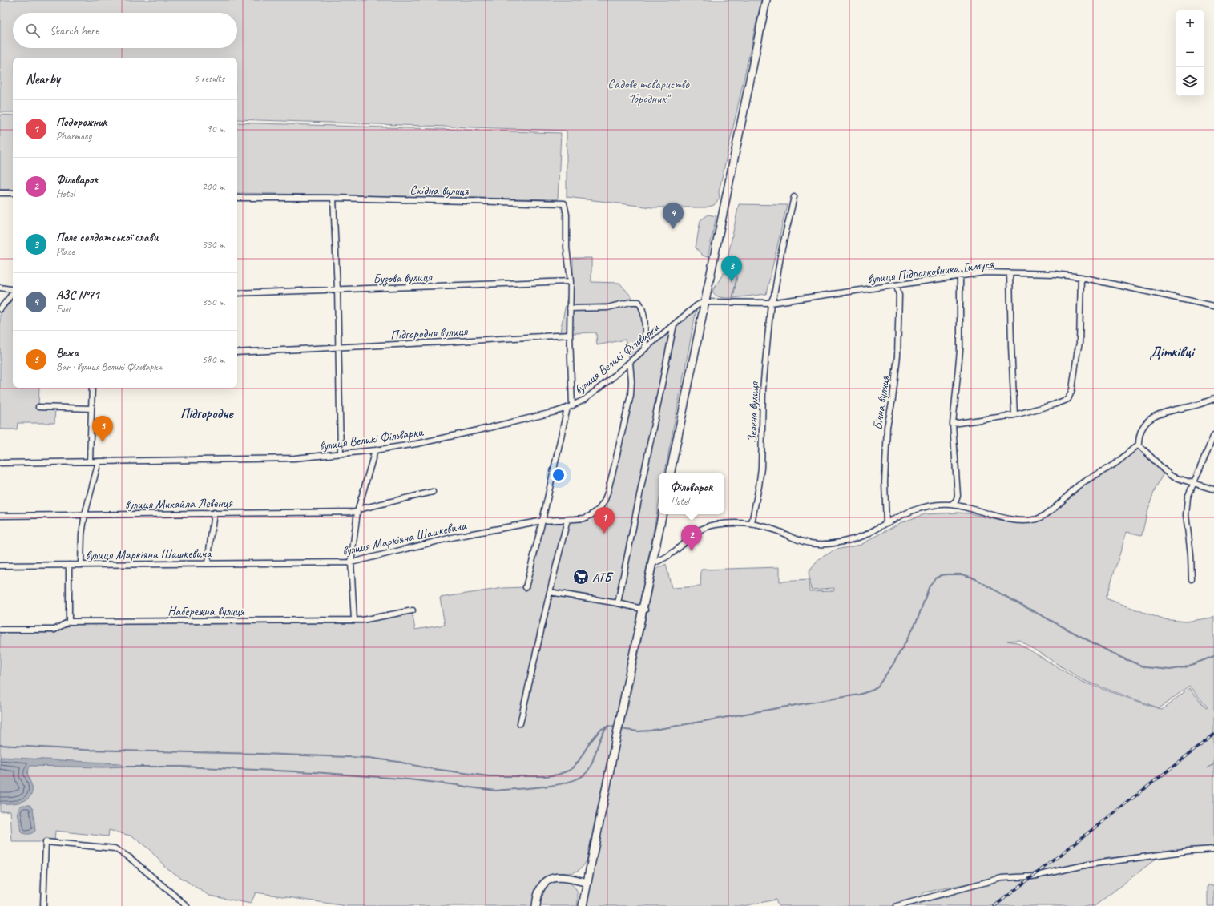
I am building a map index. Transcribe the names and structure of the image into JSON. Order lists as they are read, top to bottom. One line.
{"streets":{"street":["Східна вулиця","вулиця Підполковника Тимуся","Бузова вулиця","Підгородня вулиця","вулиця Великі Фільварки","Бічна вулиця","Зелена вулиця","вулиця Михайла Левенця","вулиця Маркіяна Шашкевича","Набережна вулиця"]},"crossings":[["Східна вулиця","Бузова вулиця"],["вулиця Підполковника Тимуся","вулиця Великі Фільварки"],["вулиця Підполковника Тимуся","Бічна вулиця"],["вулиця Підполковника Тимуся","Зелена вулиця"],["вулиця Великі Фільварки","вулиця Маркіяна Шашкевича"]],"districts":["Дітківці","Підгороднє"],"parks":["Садове товариство \"Городник\""],"places":{"supermarket":["АТБ"]},"page":{"map_buttons":["+","−"],"search":"Search here","heading":["Nearby","5 results"],"list":[{"mark":"1","name":"Подорожник","note":"Pharmacy","value":"90 m"},{"mark":"2","name":"Фільварок","note":"Hotel","value":"200 m"},{"mark":"3","name":"Поле солдатської слави","note":"Place","value":"330 m"},{"mark":"4","name":"АЗС №71","note":"Fuel","value":"350 m"},{"mark":"5","name":"Вежа","note":"Bar · вулиця Великі Фільварки","value":"580 m"}],"pins":["4","3","5","1","2"],"popup":["Фільварок","Hotel"]}}
